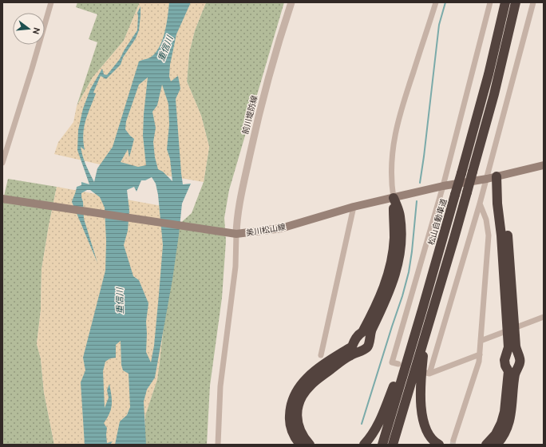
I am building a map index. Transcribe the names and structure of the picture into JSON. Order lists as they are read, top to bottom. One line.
{"streets":{"highway":["松山自動車道"],"main road":["美川松山線"],"street":["前川堤防線"]},"crossings":[["前川堤防線","美川松山線"]],"water":["重信川"],"north":"right"}
